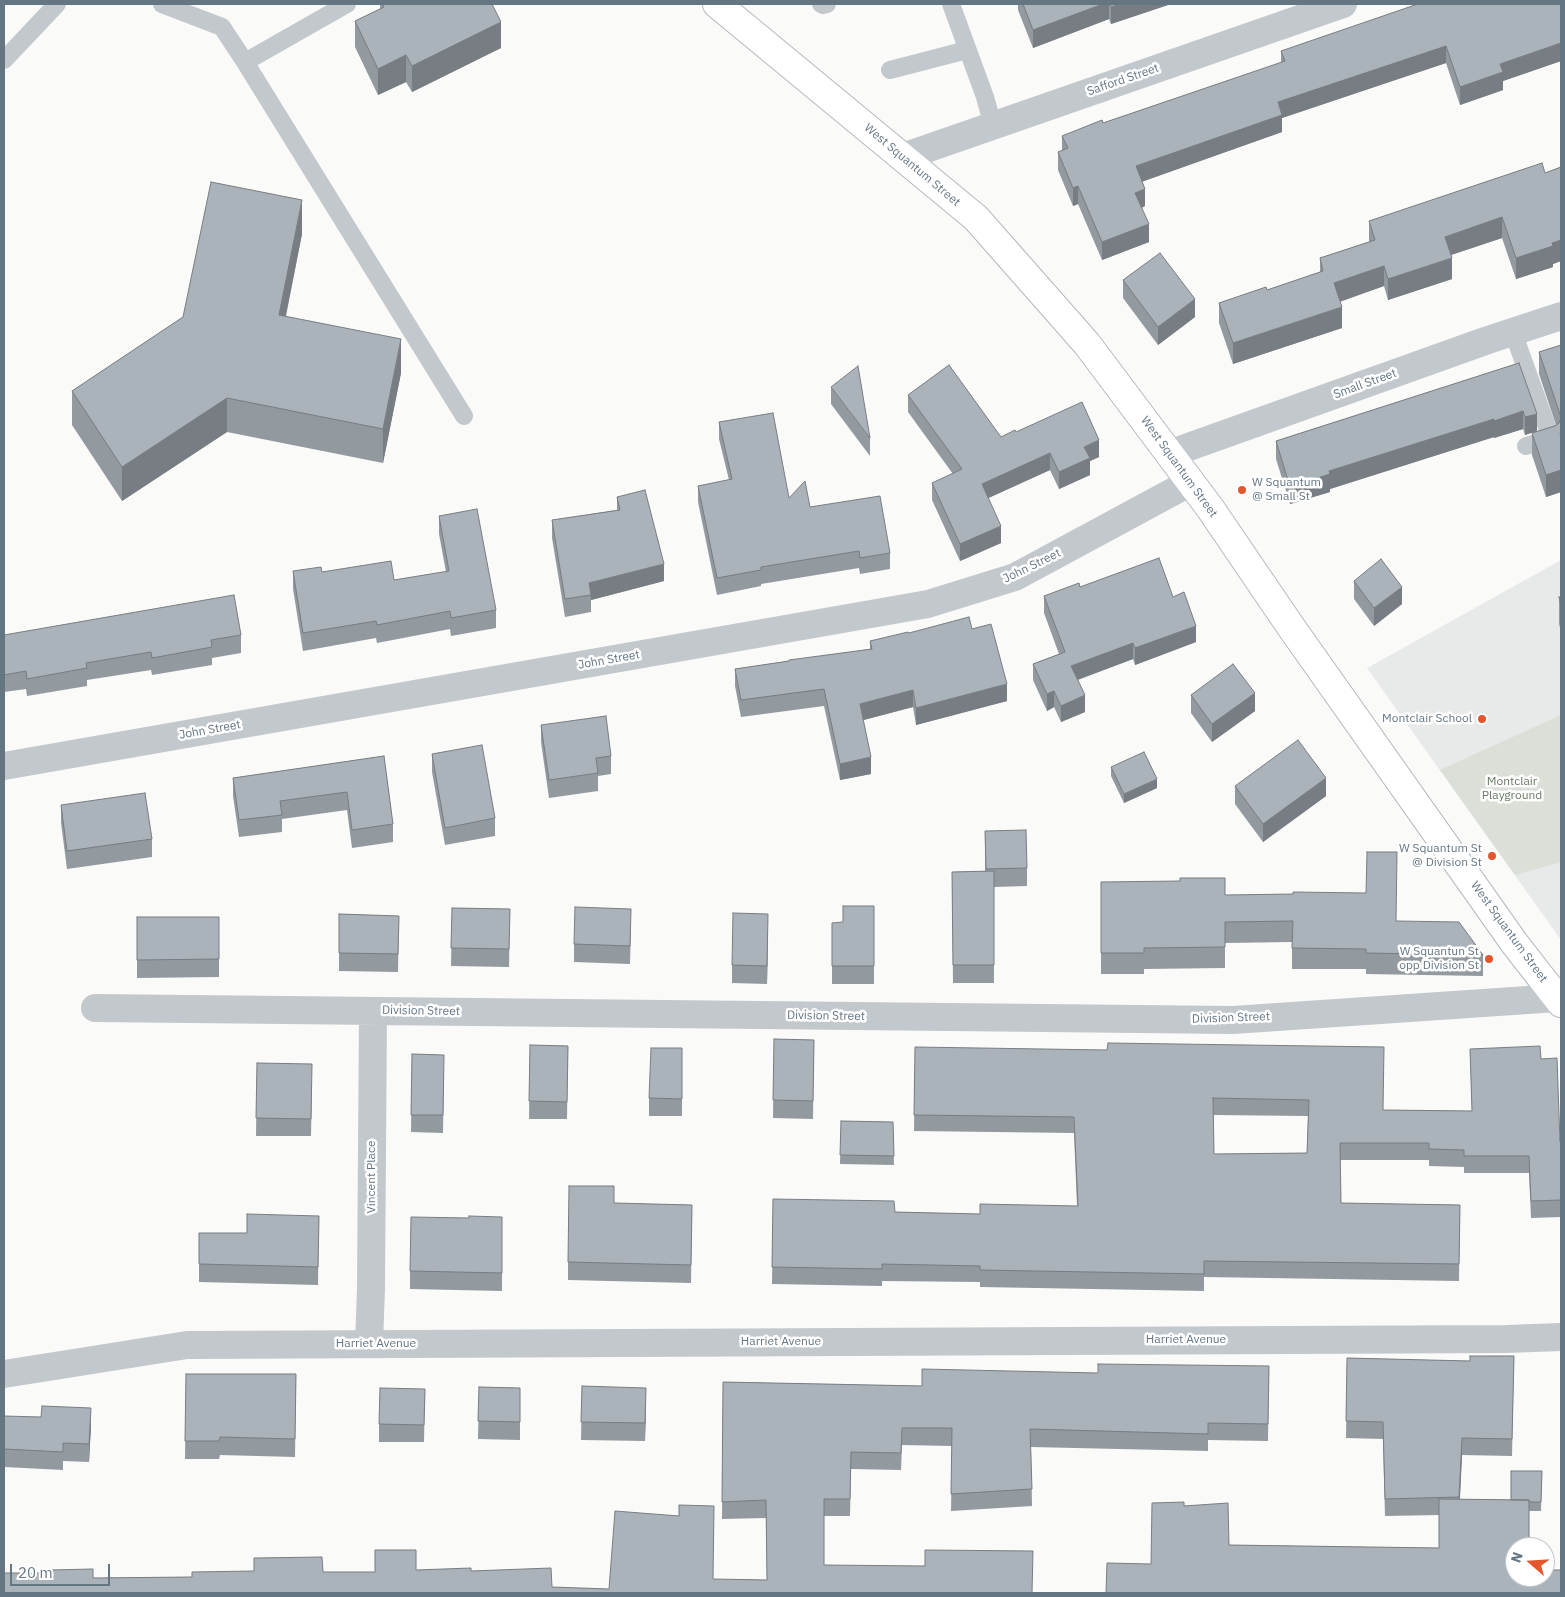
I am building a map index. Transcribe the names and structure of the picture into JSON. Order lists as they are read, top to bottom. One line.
{"streets":{"main road":["West Squantum Street"],"street":["Safford Street","Small Street","John Street","Division Street","Vincent Place","Harriet Avenue"]},"crossings":[["Safford Street","West Squantum Street"],["West Squantum Street","Small Street"],["West Squantum Street","John Street"],["West Squantum Street","Division Street"],["Division Street","Vincent Place"],["Vincent Place","Harriet Avenue"]],"parks":["Montclair Playground"],"places":["W Squantum @ Small St","Montclair School","W Squantum St @ Division St","W Squantun St opp Division St"],"scale_bar":"20 m","north":"left"}
